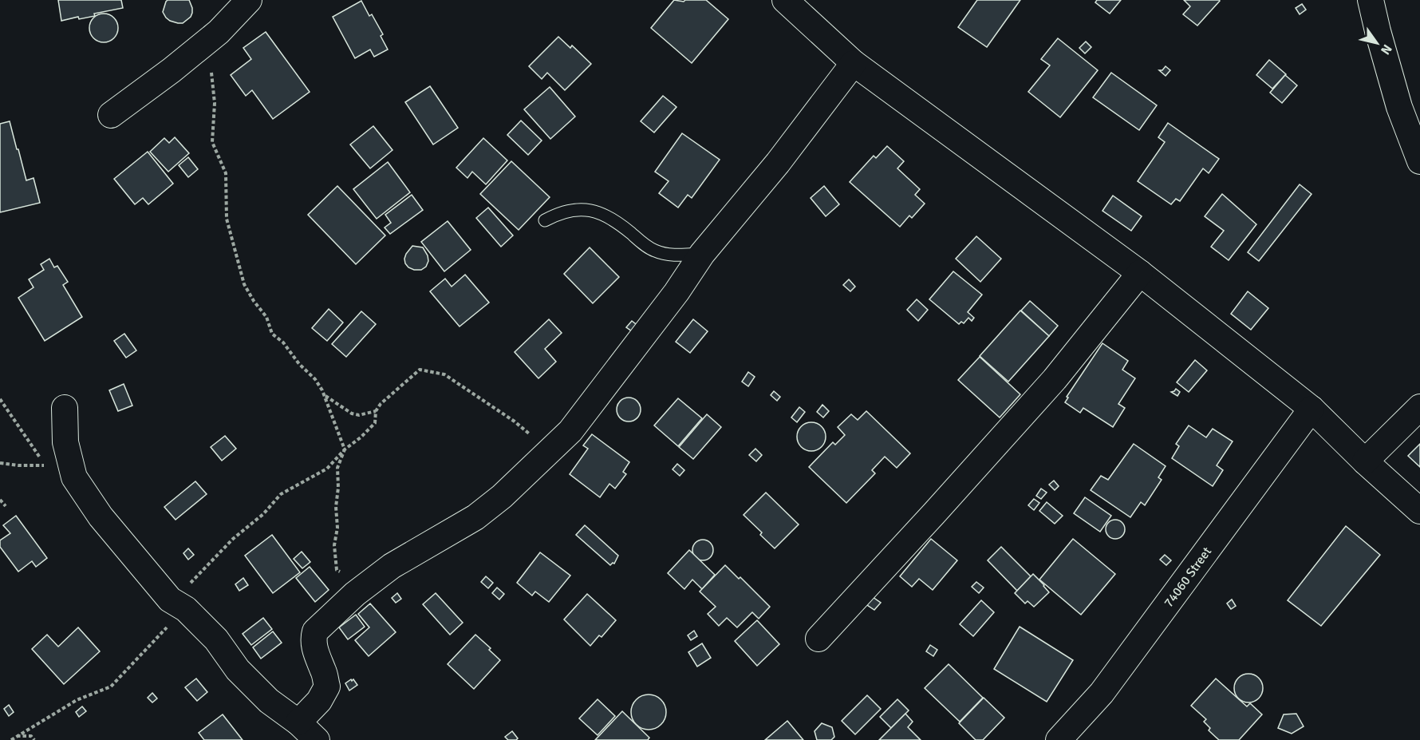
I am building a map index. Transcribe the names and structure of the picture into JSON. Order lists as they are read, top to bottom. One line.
{"streets":{"street":["74060 Street"]},"north":"bottom right"}
